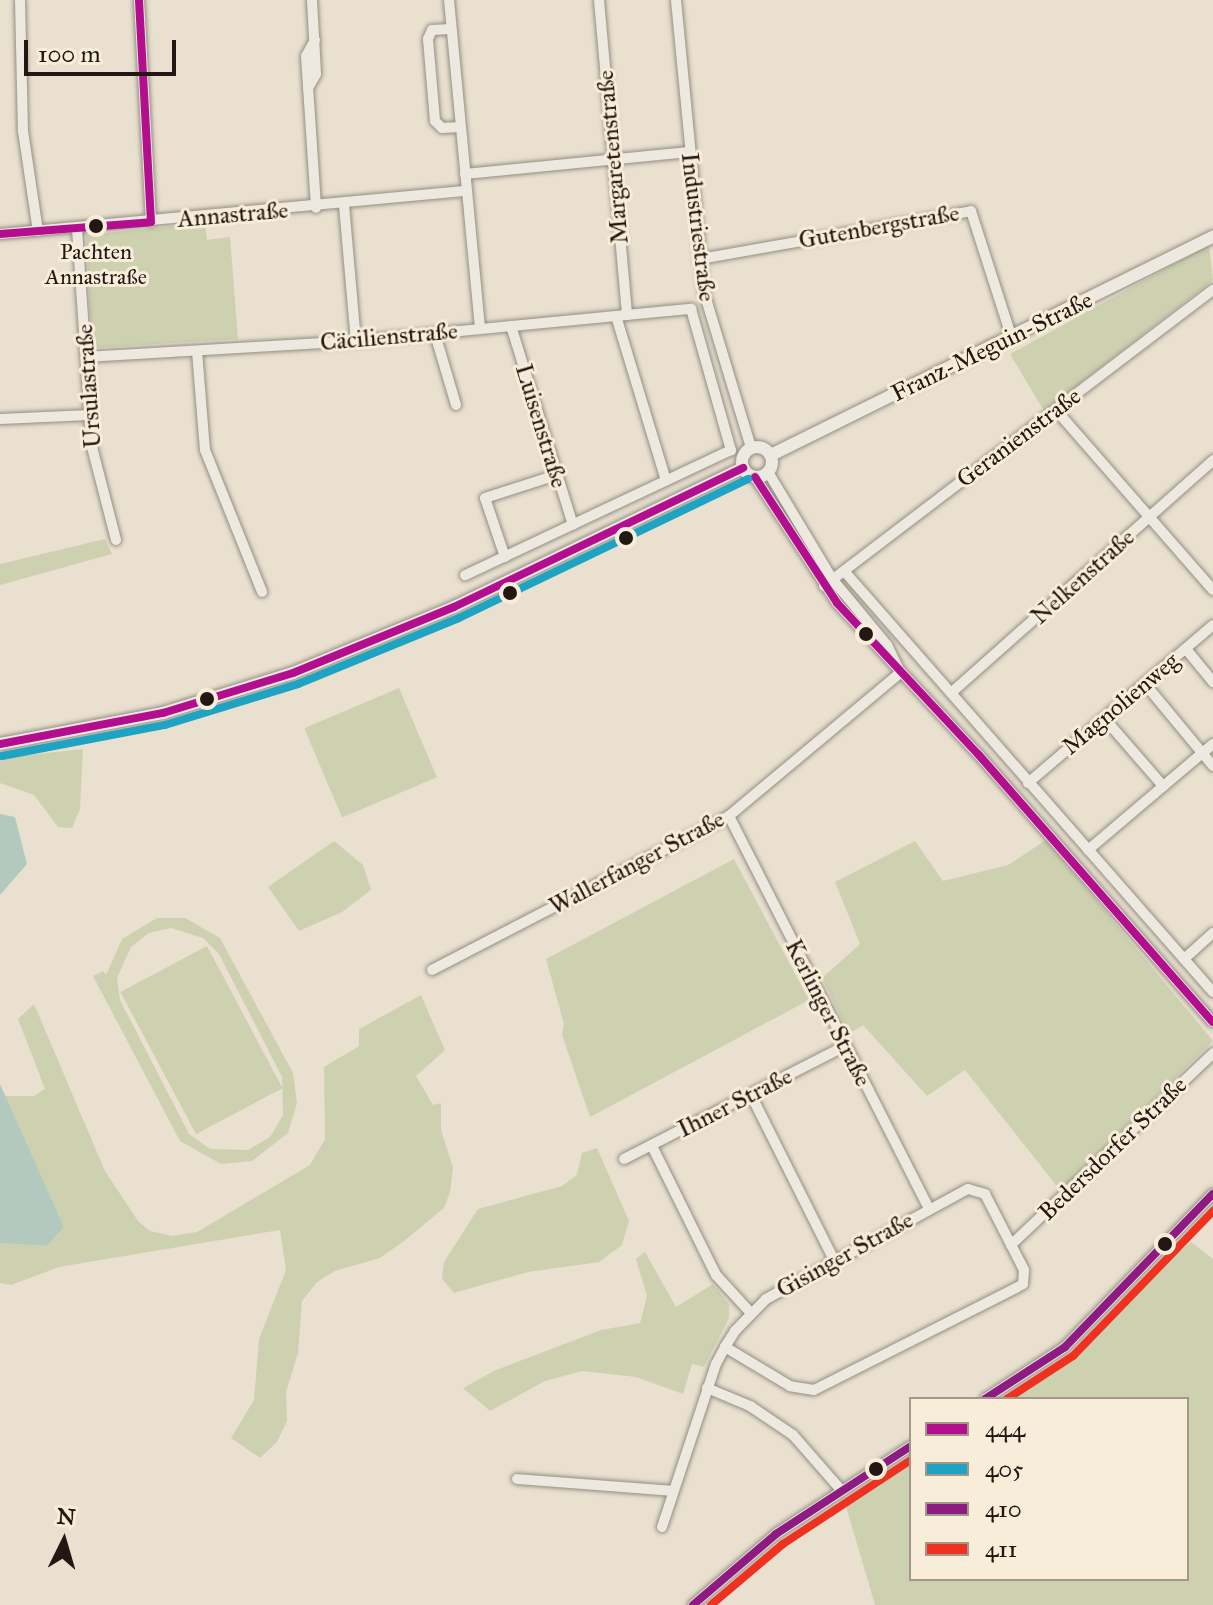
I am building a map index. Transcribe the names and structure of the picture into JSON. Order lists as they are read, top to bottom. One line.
{"streets":{"street":["Margaretenstraße","Annastraße","Industriestraße","Gutenbergstraße","Cäcilienstraße","Franz-Meguin-Straße","Ursulastraße","Luisenstraße","Geranienstraße","Nelkenstraße","Magnolienweg","Wallerfanger Straße","Kerlinger Straße","Ihner Straße","Bedersdorfer Straße","Gisinger Straße"]},"crossings":[["Margaretenstraße","Cäcilienstraße"],["Annastraße","Ursulastraße"],["Industriestraße","Gutenbergstraße"],["Industriestraße","Franz-Meguin-Straße"],["Gutenbergstraße","Franz-Meguin-Straße"],["Cäcilienstraße","Ursulastraße"],["Cäcilienstraße","Luisenstraße"],["Wallerfanger Straße","Kerlinger Straße"],["Kerlinger Straße","Ihner Straße"],["Kerlinger Straße","Gisinger Straße"],["Bedersdorfer Straße","Gisinger Straße"]],"places":["Pachten Annastraße"],"lines":["transit line 444","transit line 405","transit line 410","transit line 411"],"legend":["444","405","410","411"],"scale_bar":"100 m","north":"top"}
